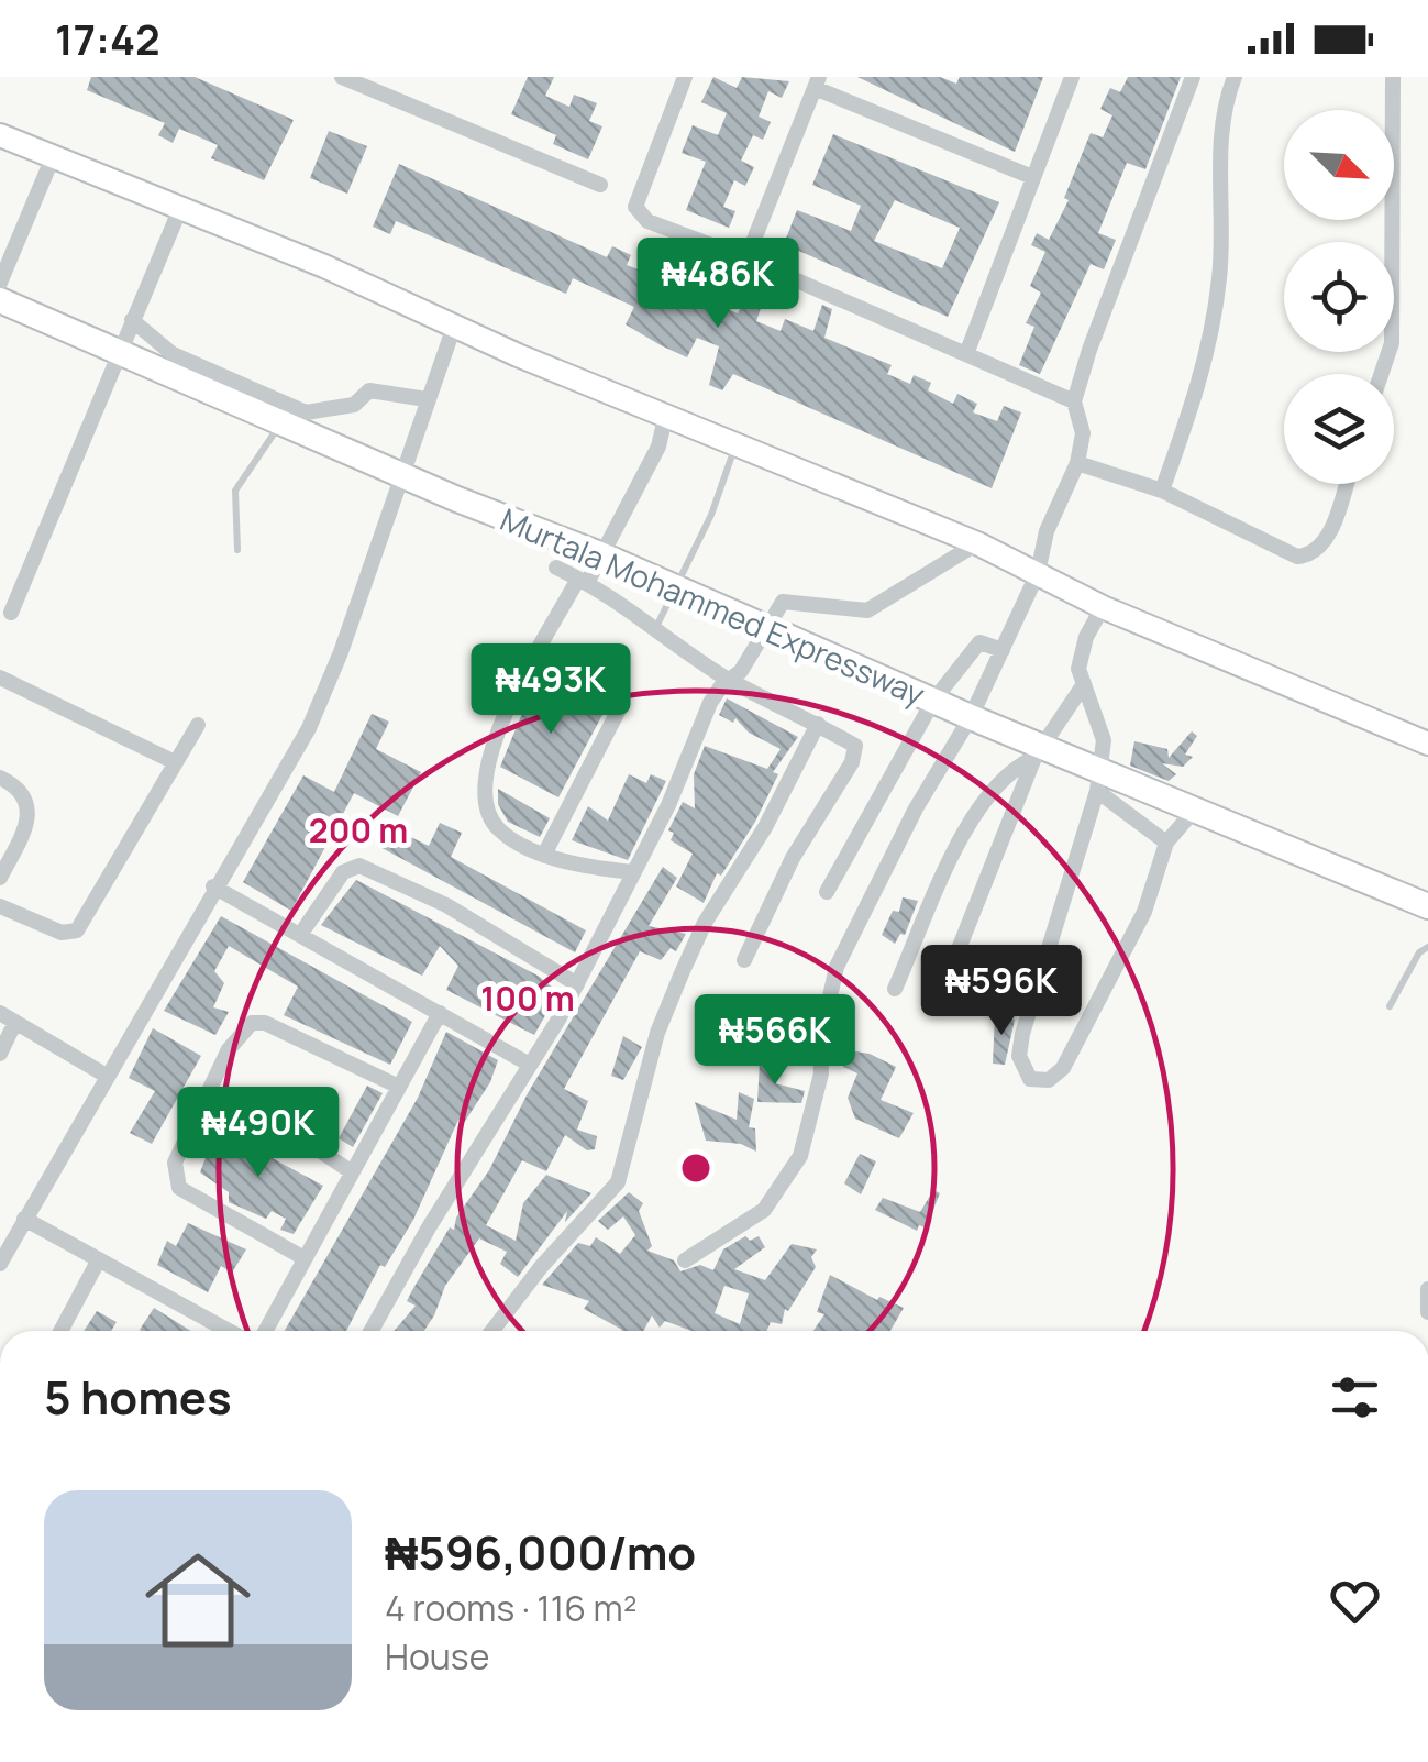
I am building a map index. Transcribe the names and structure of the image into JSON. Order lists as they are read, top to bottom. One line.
{"streets":{"main road":["Murtala Mohammed Expressway"]},"north":"bottom right","page":{"status":"17:42","price":["₦486K","₦493K","₦596K","₦566K","₦490K"],"heading":"5 homes","list":[{"name":"₦596,000/mo","note":"4 rooms · 116 m² · House"}]},"rings":["200 m","100 m"]}
